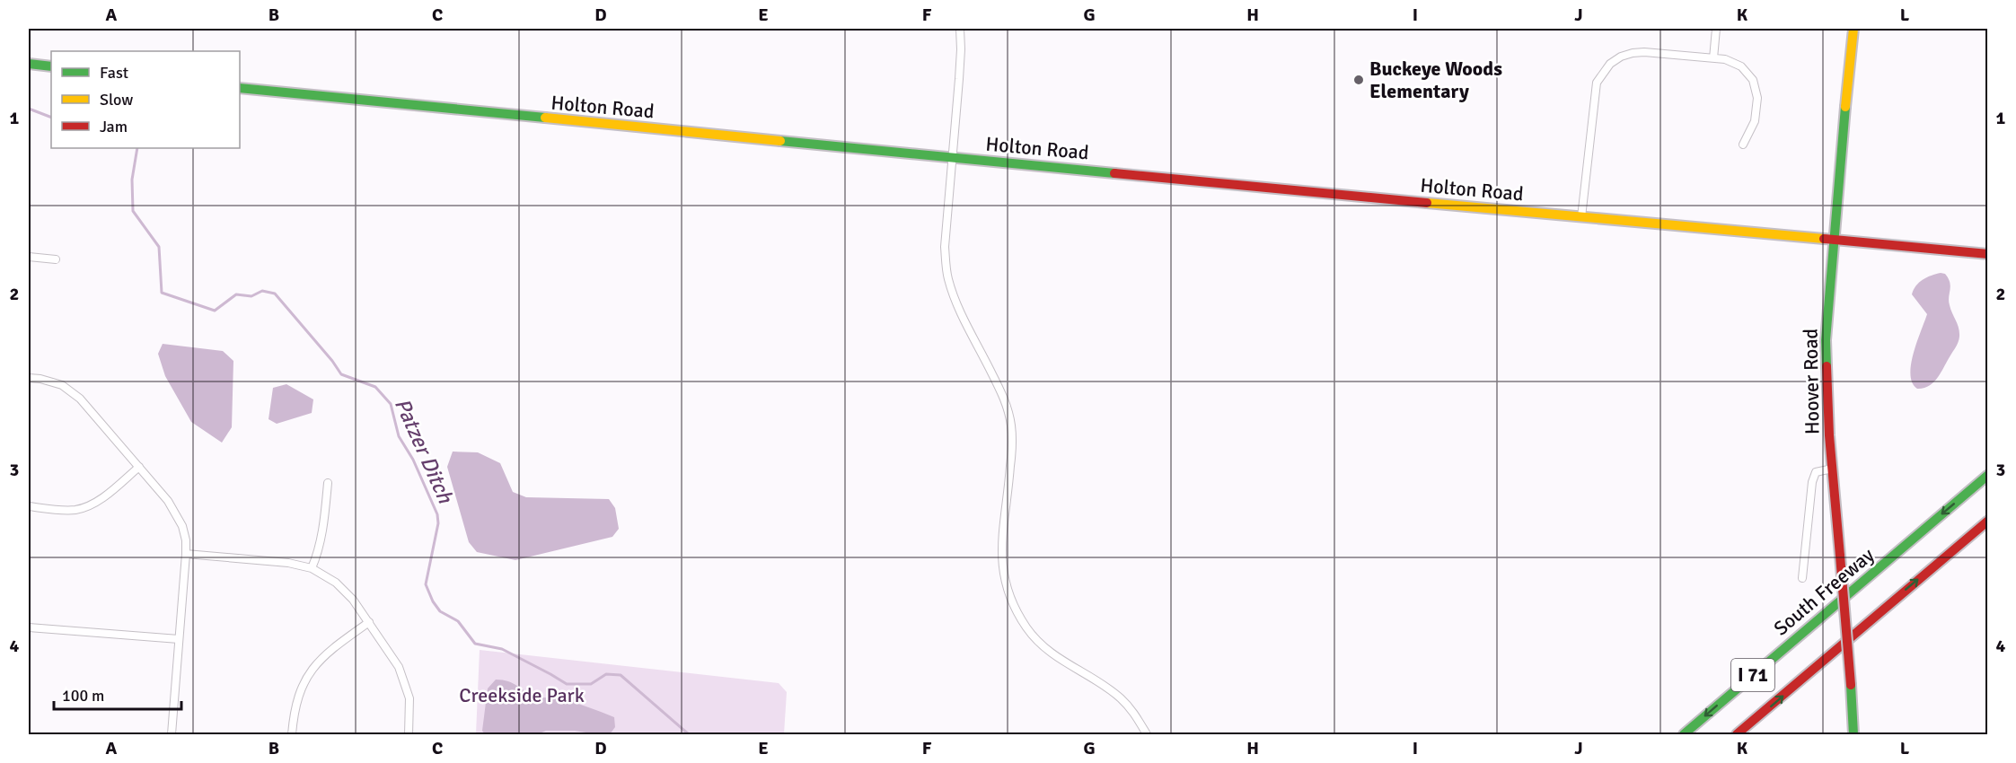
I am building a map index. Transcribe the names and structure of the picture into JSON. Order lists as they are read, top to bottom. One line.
{"streets":{"main road":["Holton Road","Hoover Road","South Freeway","I 71"]},"crossings":[["Holton Road","Hoover Road"]],"water":["Patzer Ditch"],"parks":["Creekside Park"],"places":["Buckeye Woods Elementary"],"legend":["Fast","Slow","Jam"],"scale_bar":"100 m","grid":{"columns":["A","B","C","D","E","F","G","H","I","J","K","L"],"rows":["1","2","3","4"]}}
